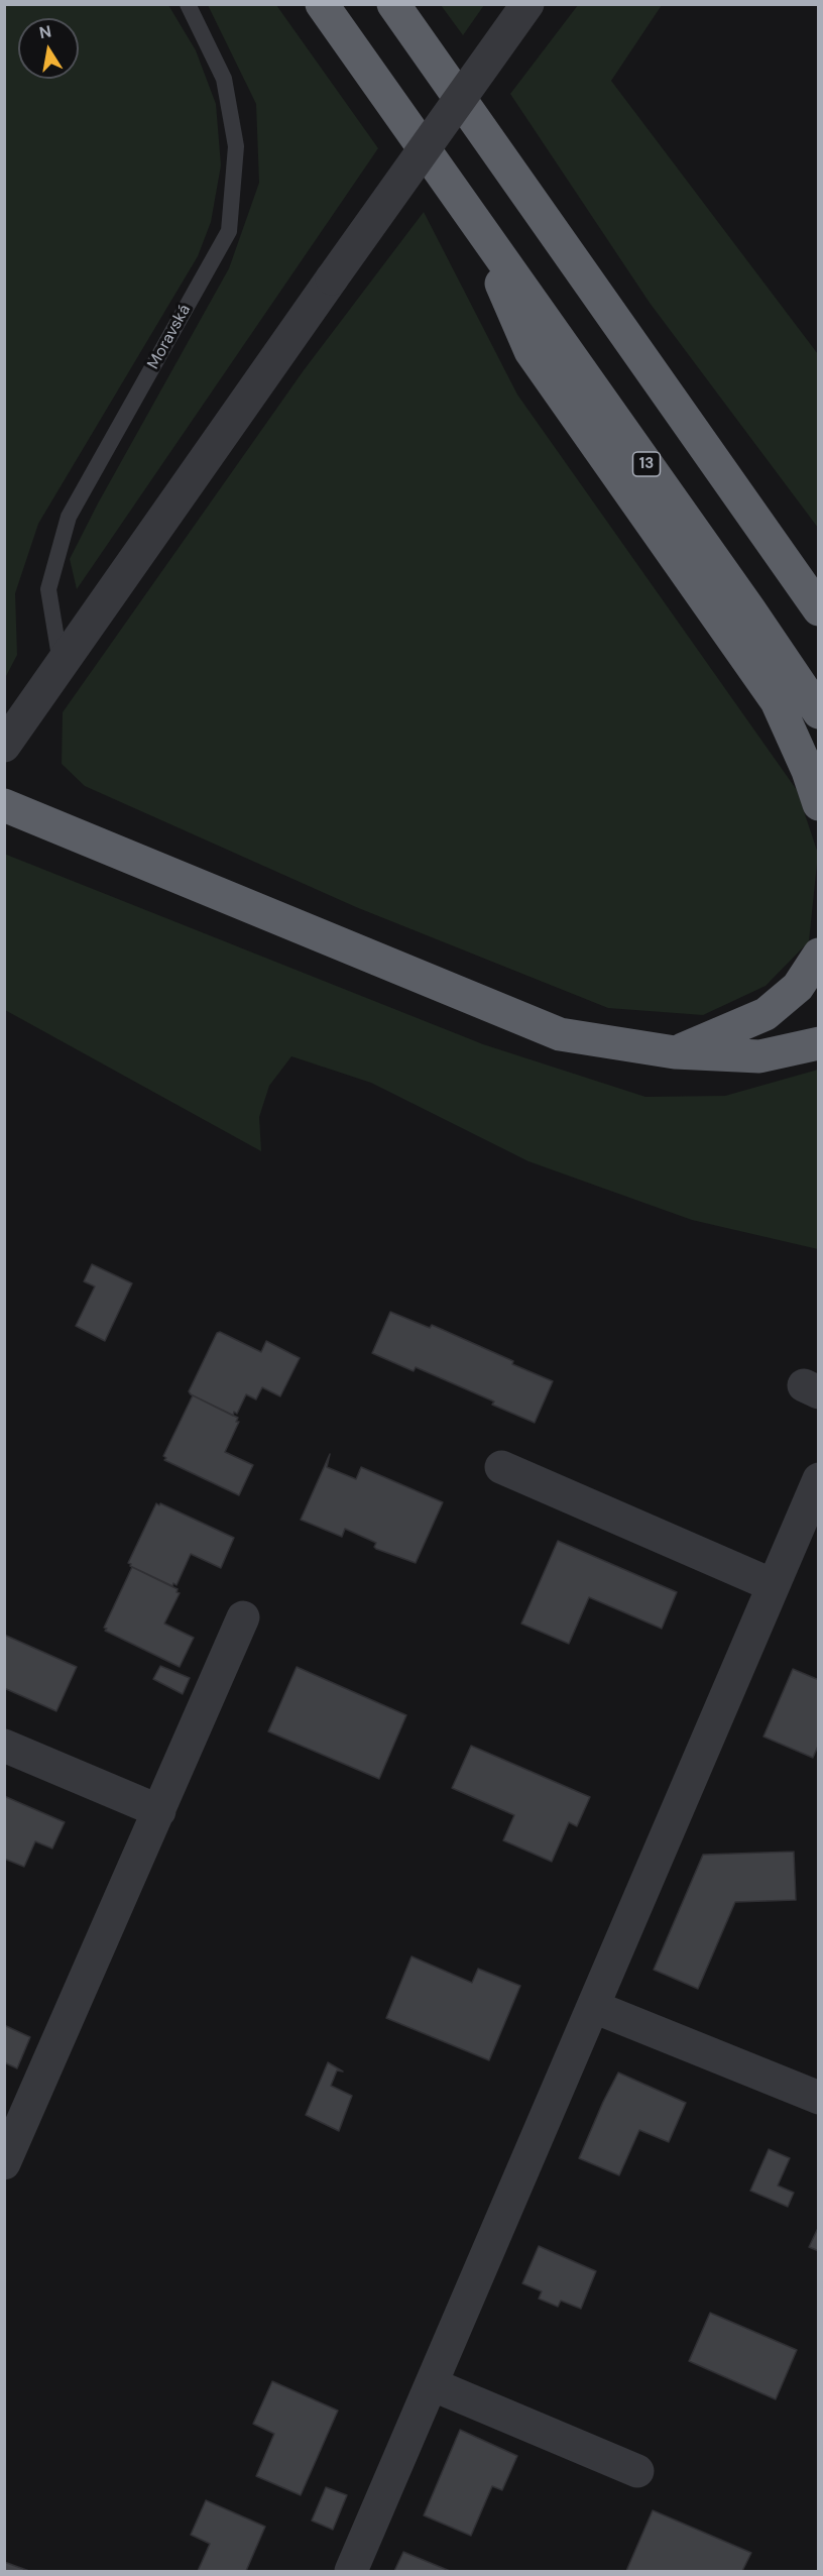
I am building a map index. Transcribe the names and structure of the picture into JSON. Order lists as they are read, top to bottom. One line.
{"streets":{"highway":["13"],"lane":["Moravská"]},"north":"top"}
